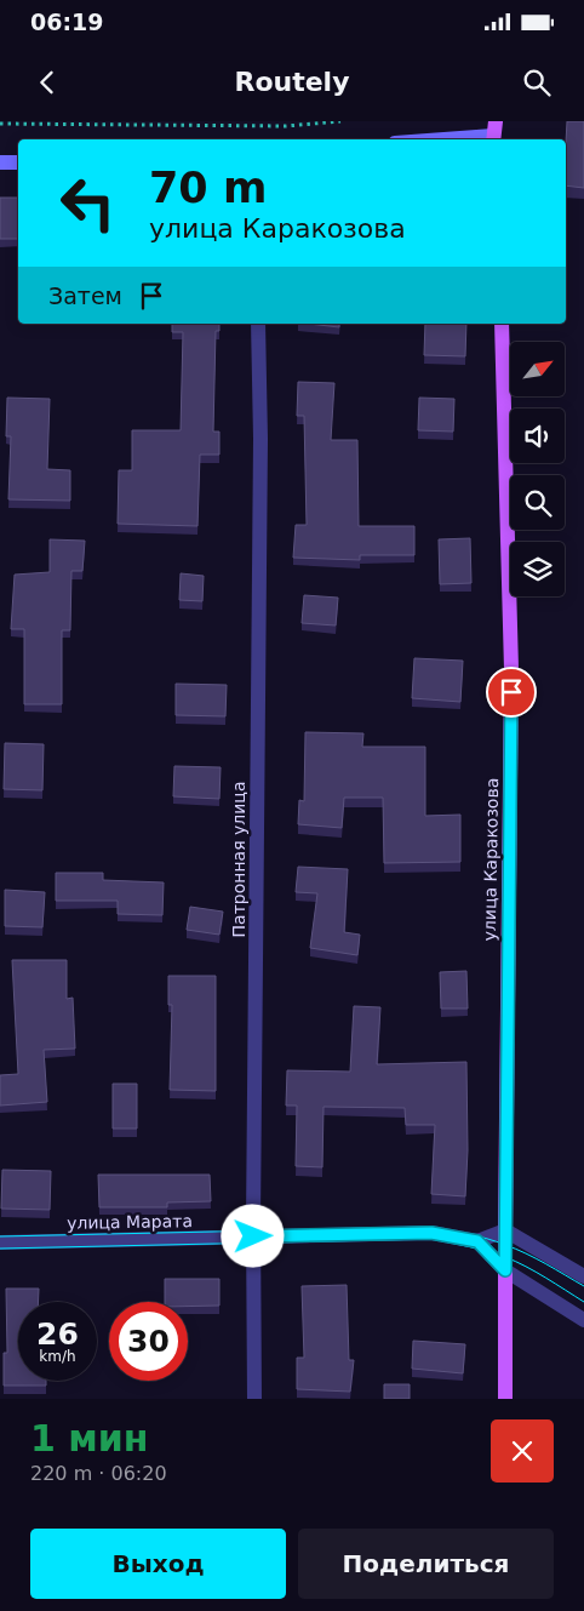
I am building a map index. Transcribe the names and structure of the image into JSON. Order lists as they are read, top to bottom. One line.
{"streets":{"main road":["улица Каракозова"],"street":["Патронная улица","улица Марата"]},"crossings":[["Патронная улица","улица Марата"]],"north":"top right","page":{"status":"06:19","header":"Routely","turn":["70 m","улица Каракозова"],"then":"Затем","speed":"26 km/h","limit":"30","heading":["1 мин","220 m · 06:20"],"buttons":["Выход","Поделиться"]}}
